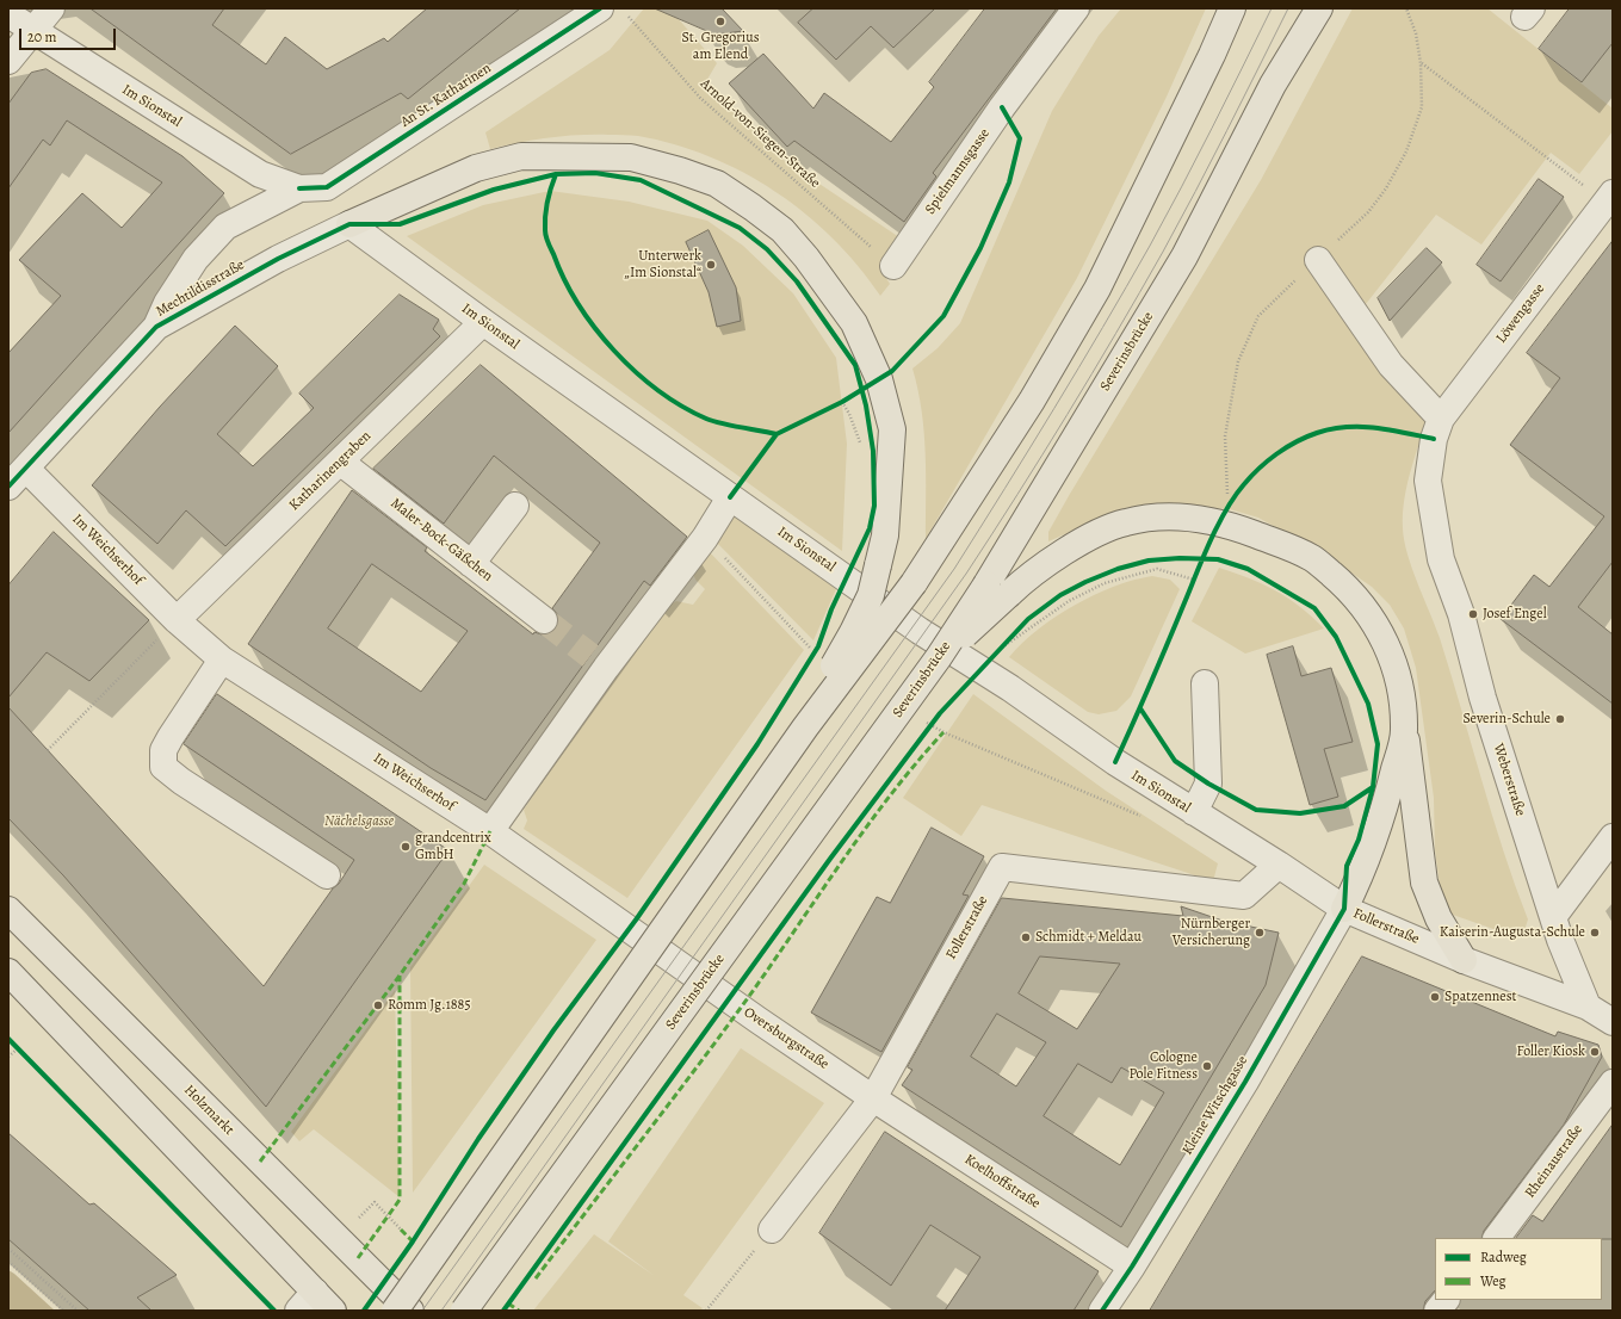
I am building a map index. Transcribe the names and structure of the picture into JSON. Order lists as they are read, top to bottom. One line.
{"streets":{"main road":["Severinsbrücke","Holzmarkt"],"street":["An St. Katharinen","Im Sionstal","Spielmannsgasse","Mechtildisstraße","Löwengasse","Katharinengraben","Maler-Bock-Gäßchen","Im Weichserhof","Weberstraße","Follerstraße","Oversburgstraße","Kleine Witschgasse","Rheinaustraße","Koelhoffstraße"],"path":["Arnold-von-Siegen-Straße"]},"crossings":[["An St. Katharinen","Im Sionstal"],["An St. Katharinen","Mechtildisstraße"],["Im Sionstal","Mechtildisstraße"],["Im Sionstal","Katharinengraben"],["Im Sionstal","Follerstraße"],["Im Sionstal","Kleine Witschgasse"],["Arnold-von-Siegen-Straße","Spielmannsgasse"],["Mechtildisstraße","Im Weichserhof"],["Löwengasse","Weberstraße"],["Katharinengraben","Maler-Bock-Gäßchen"],["Katharinengraben","Im Weichserhof"],["Im Weichserhof","Oversburgstraße"],["Weberstraße","Follerstraße"],["Follerstraße","Oversburgstraße"],["Follerstraße","Kleine Witschgasse"],["Follerstraße","Koelhoffstraße"],["Oversburgstraße","Koelhoffstraße"],["Kleine Witschgasse","Koelhoffstraße"]],"parks":["Nächelsgasse"],"places":["St. Gregorius am Elend","Unterwerk „Im Sionstal“","Josef Engel","Severin-Schule","grandcentrix GmbH","Nürnberger Versicherung","Kaiserin-Augusta-Schule","Schmidt + Meldau","Spatzennest","Romm Jg.1885","Foller Kiosk","Cologne Pole Fitness"],"legend":["Radweg","Weg"],"scale_bar":"20 m"}
